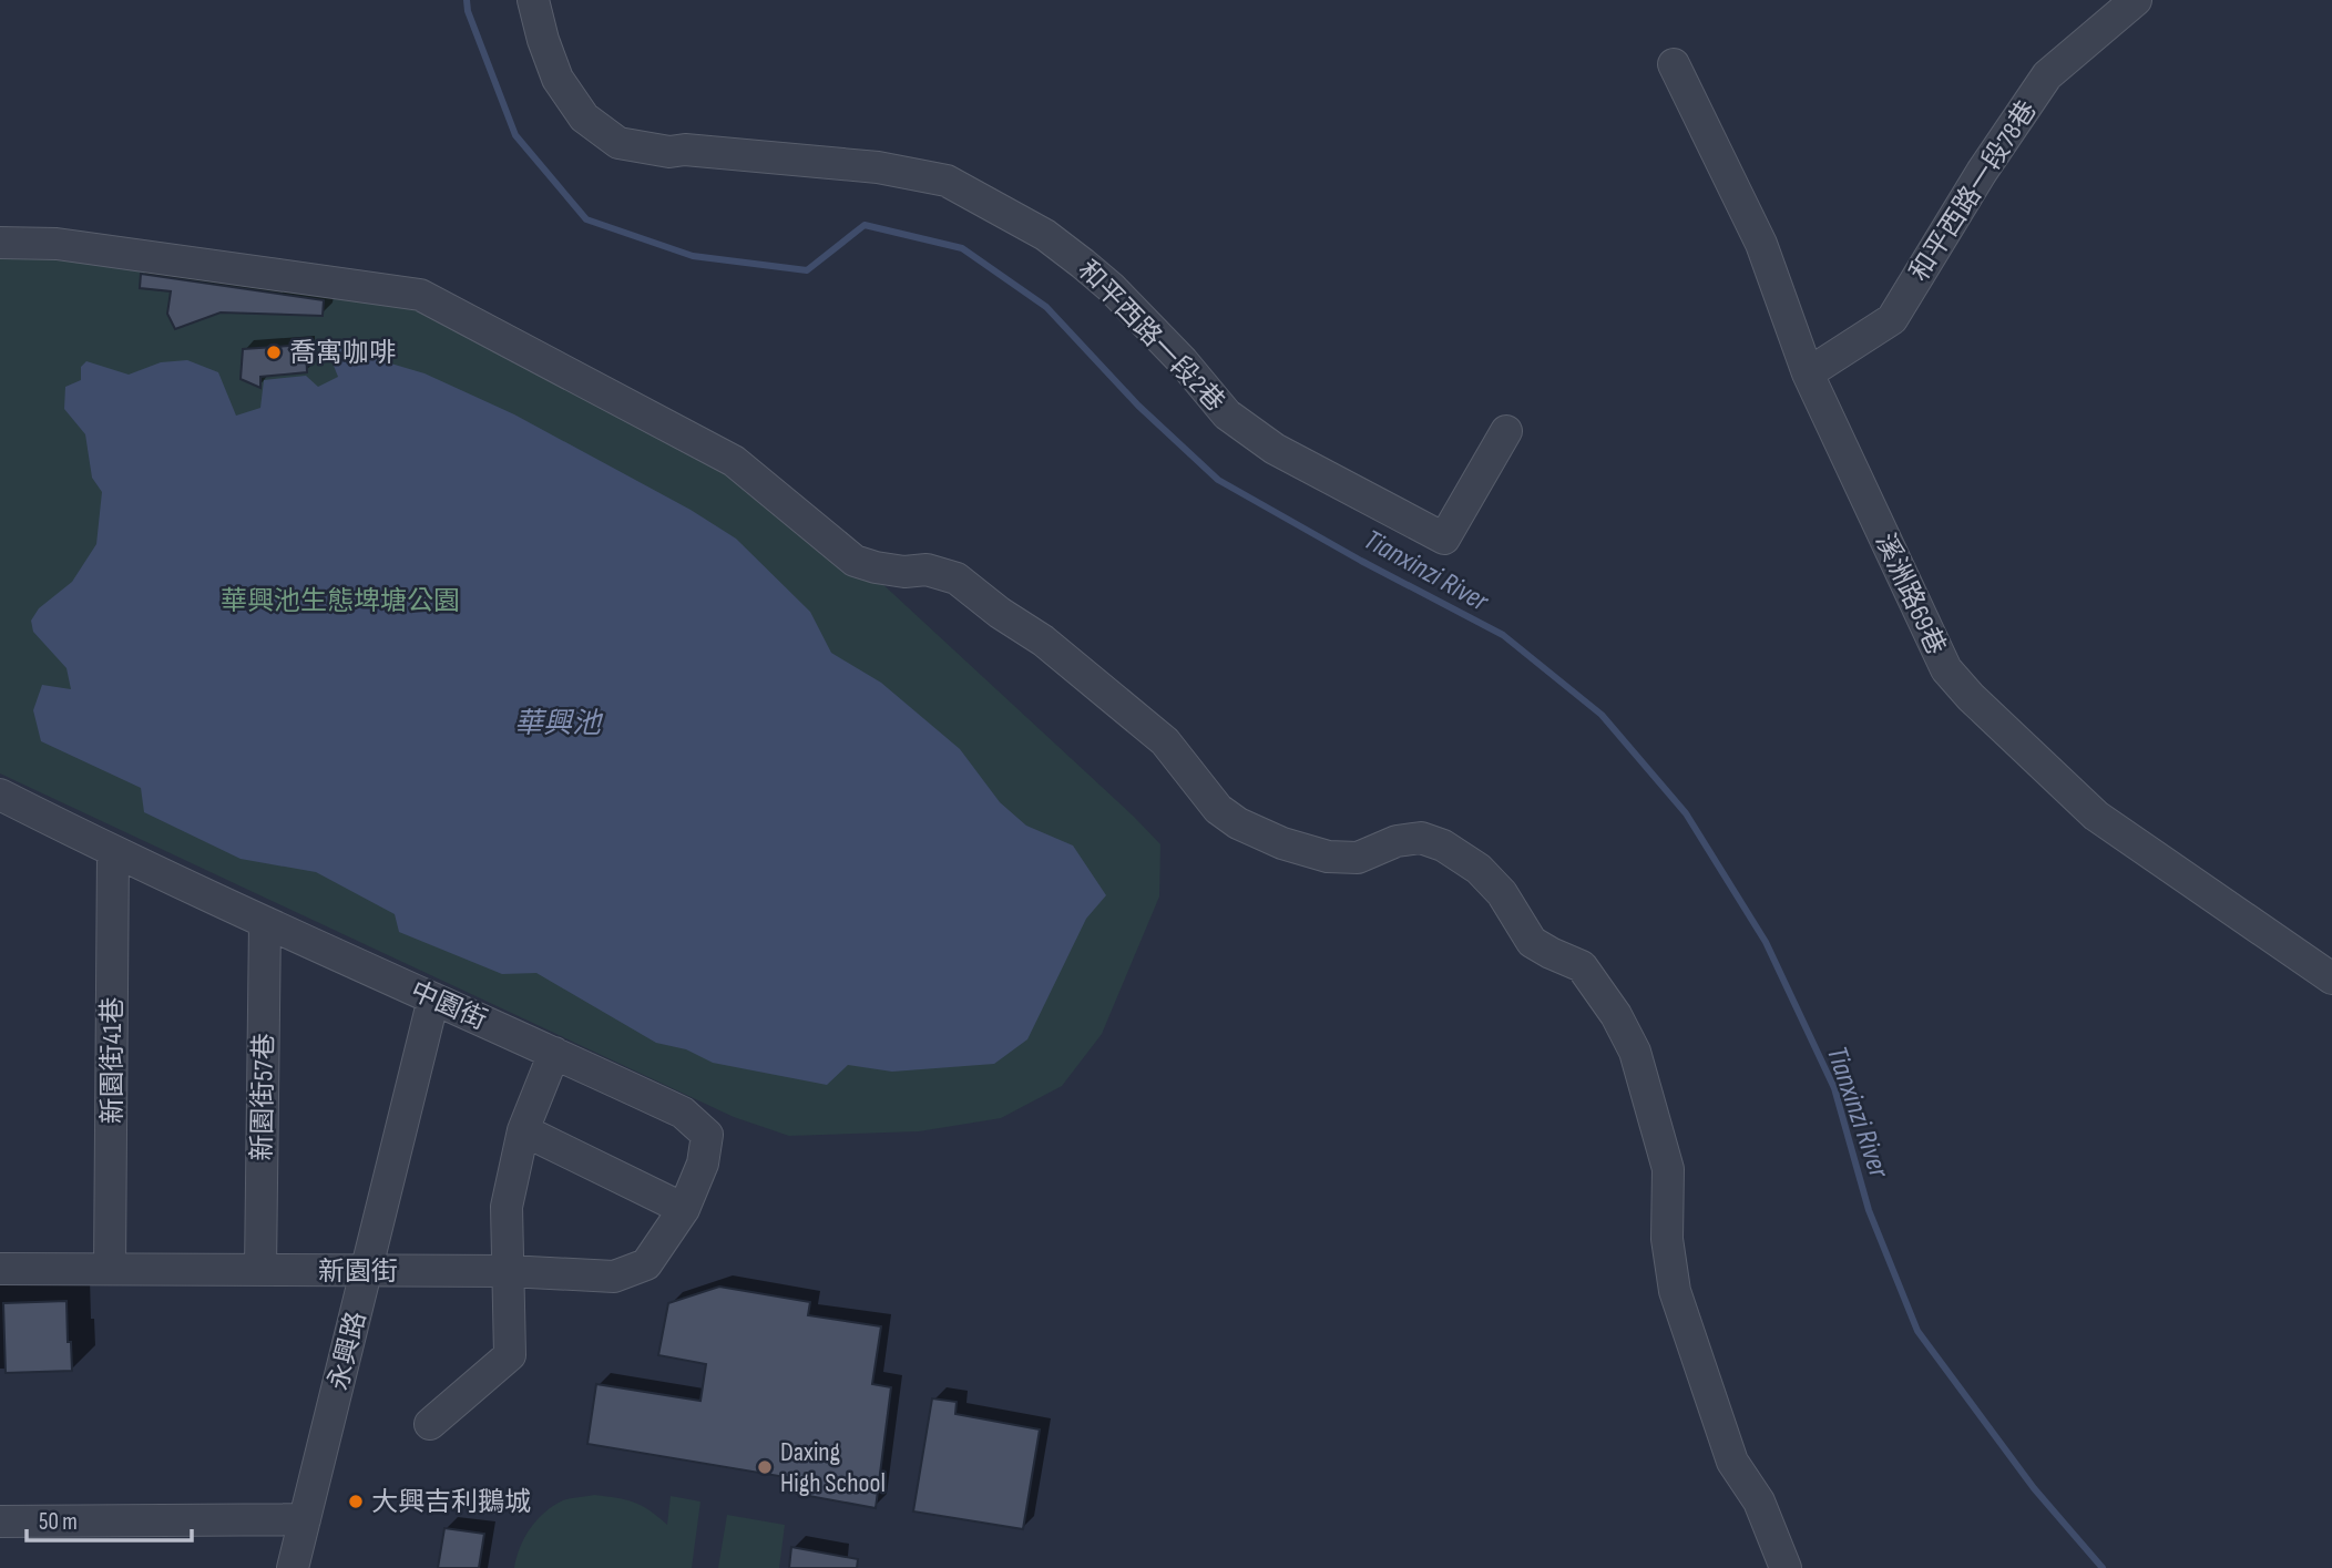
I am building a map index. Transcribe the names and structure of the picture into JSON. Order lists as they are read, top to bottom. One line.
{"streets":{"street":["和平西路一段78巷","和平西路一段2巷","溪洲路69巷","中園街","新園街41巷","新園街57巷","新園街","永興路"]},"crossings":[["和平西路一段78巷","溪洲路69巷"],["中園街","新園街41巷"],["中園街","新園街57巷"],["中園街","新園街"],["中園街","永興路"],["新園街41巷","新園街"],["新園街57巷","新園街"],["新園街","永興路"]],"water":["Tianxinzi River","華興池"],"parks":["華興池生態埤塘公園"],"places":["喬寓咖啡","Daxing High School","大興吉利鵝城"],"scale_bar":"50 m"}
